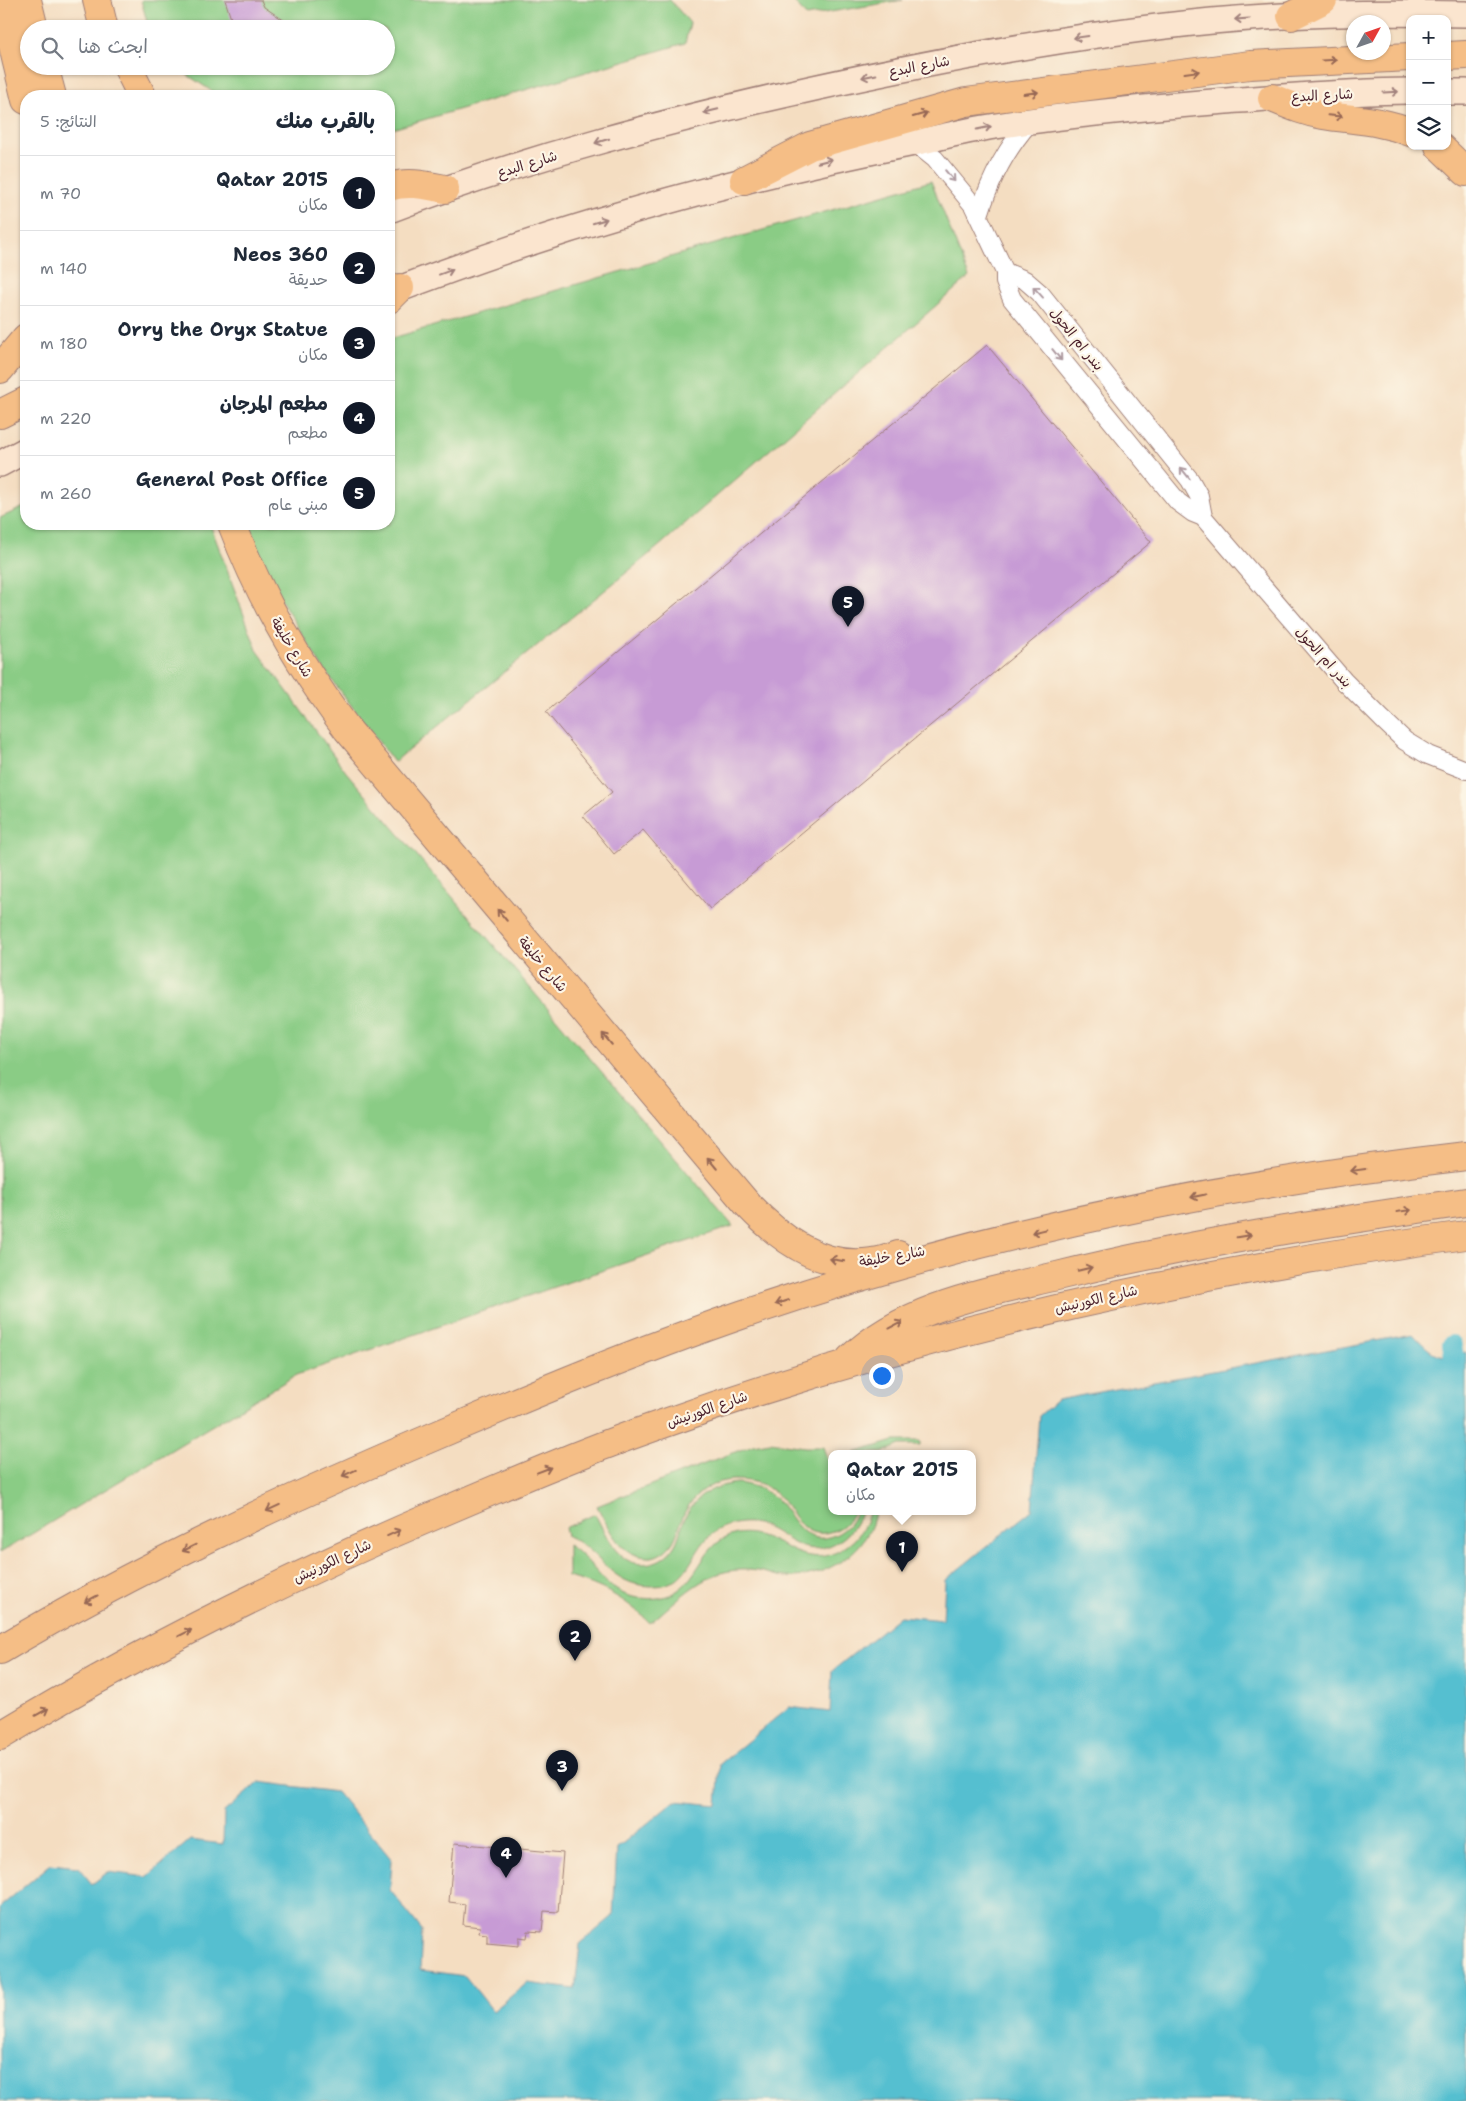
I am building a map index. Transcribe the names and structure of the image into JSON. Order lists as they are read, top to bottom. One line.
{"streets":{"main road":["شارع البدع","شارع خليفة","شارع الكورنيش"],"street":["بندر ام الحول"]},"crossings":[["شارع البدع","بندر ام الحول"]],"one_way":["شارع خليفة"],"north":"top right","page":{"map_buttons":["+","−"],"search":"ابحث هنا","heading":["بالقرب منك","النتائج: 5"],"list":[{"mark":"1","name":"Qatar 2015","note":"مكان","value":"70 m"},{"mark":"2","name":"Neos 360","note":"حديقة","value":"140 m"},{"mark":"3","name":"Orry the Oryx Statue","note":"مكان","value":"180 m"},{"mark":"4","name":"مطعم المرجان","note":"مطعم","value":"220 m"},{"mark":"5","name":"General Post Office","note":"مبنى عام","value":"260 m"}],"pins":["5","1","2","3","4"],"popup":["Qatar 2015","مكان"]}}
